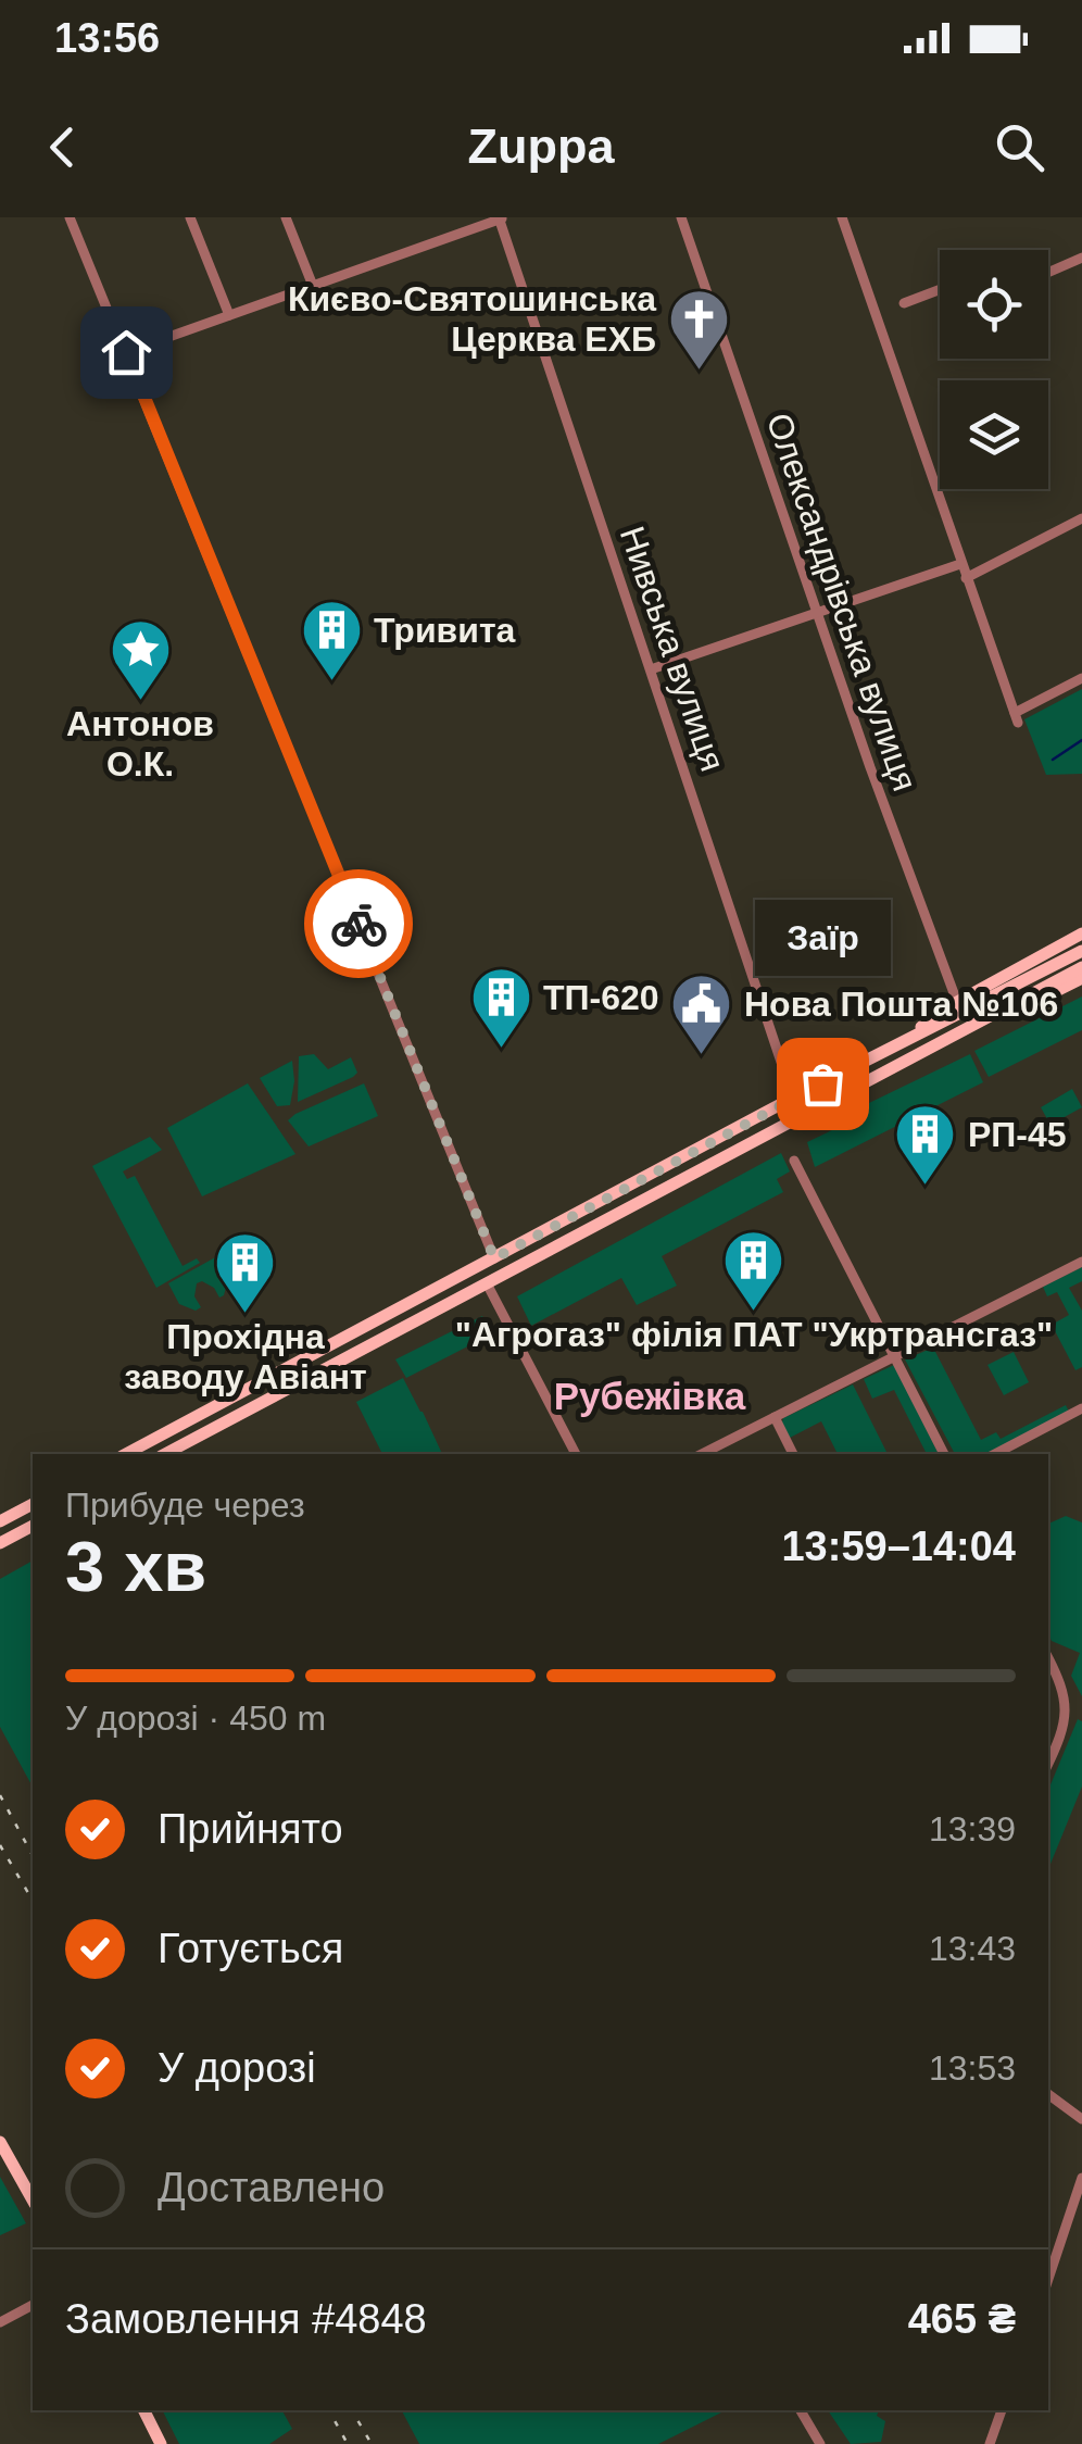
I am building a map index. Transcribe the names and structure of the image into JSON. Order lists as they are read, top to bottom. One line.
{"streets":{"street":["Олександрівська вулиця","Нивська вулиця"]},"districts":["Рубежівка"],"places":{"church":["Києво-Святошинська Церква ЕХБ"],"building":["Тривита","ТП-620","РП-45","\"Агрогаз\" філія ПАТ \"Укртрансгаз\"","Прохідна заводу Авіант"],"place":["Антонов О.К."],"public building":["Нова Пошта №106"],"other":["Заїр"]},"page":{"status":"13:56","header":"Zuppa","bubble":"Заїр","heading":["3 хв","Прибуде через","13:59–14:04"],"panel":["Замовлення #4848","465 ₴"],"bar":"У дорозі · 450 m","list":[["Прийнято","13:39"],["Готується","13:43"],["У дорозі","13:53"],"Доставлено"]}}
